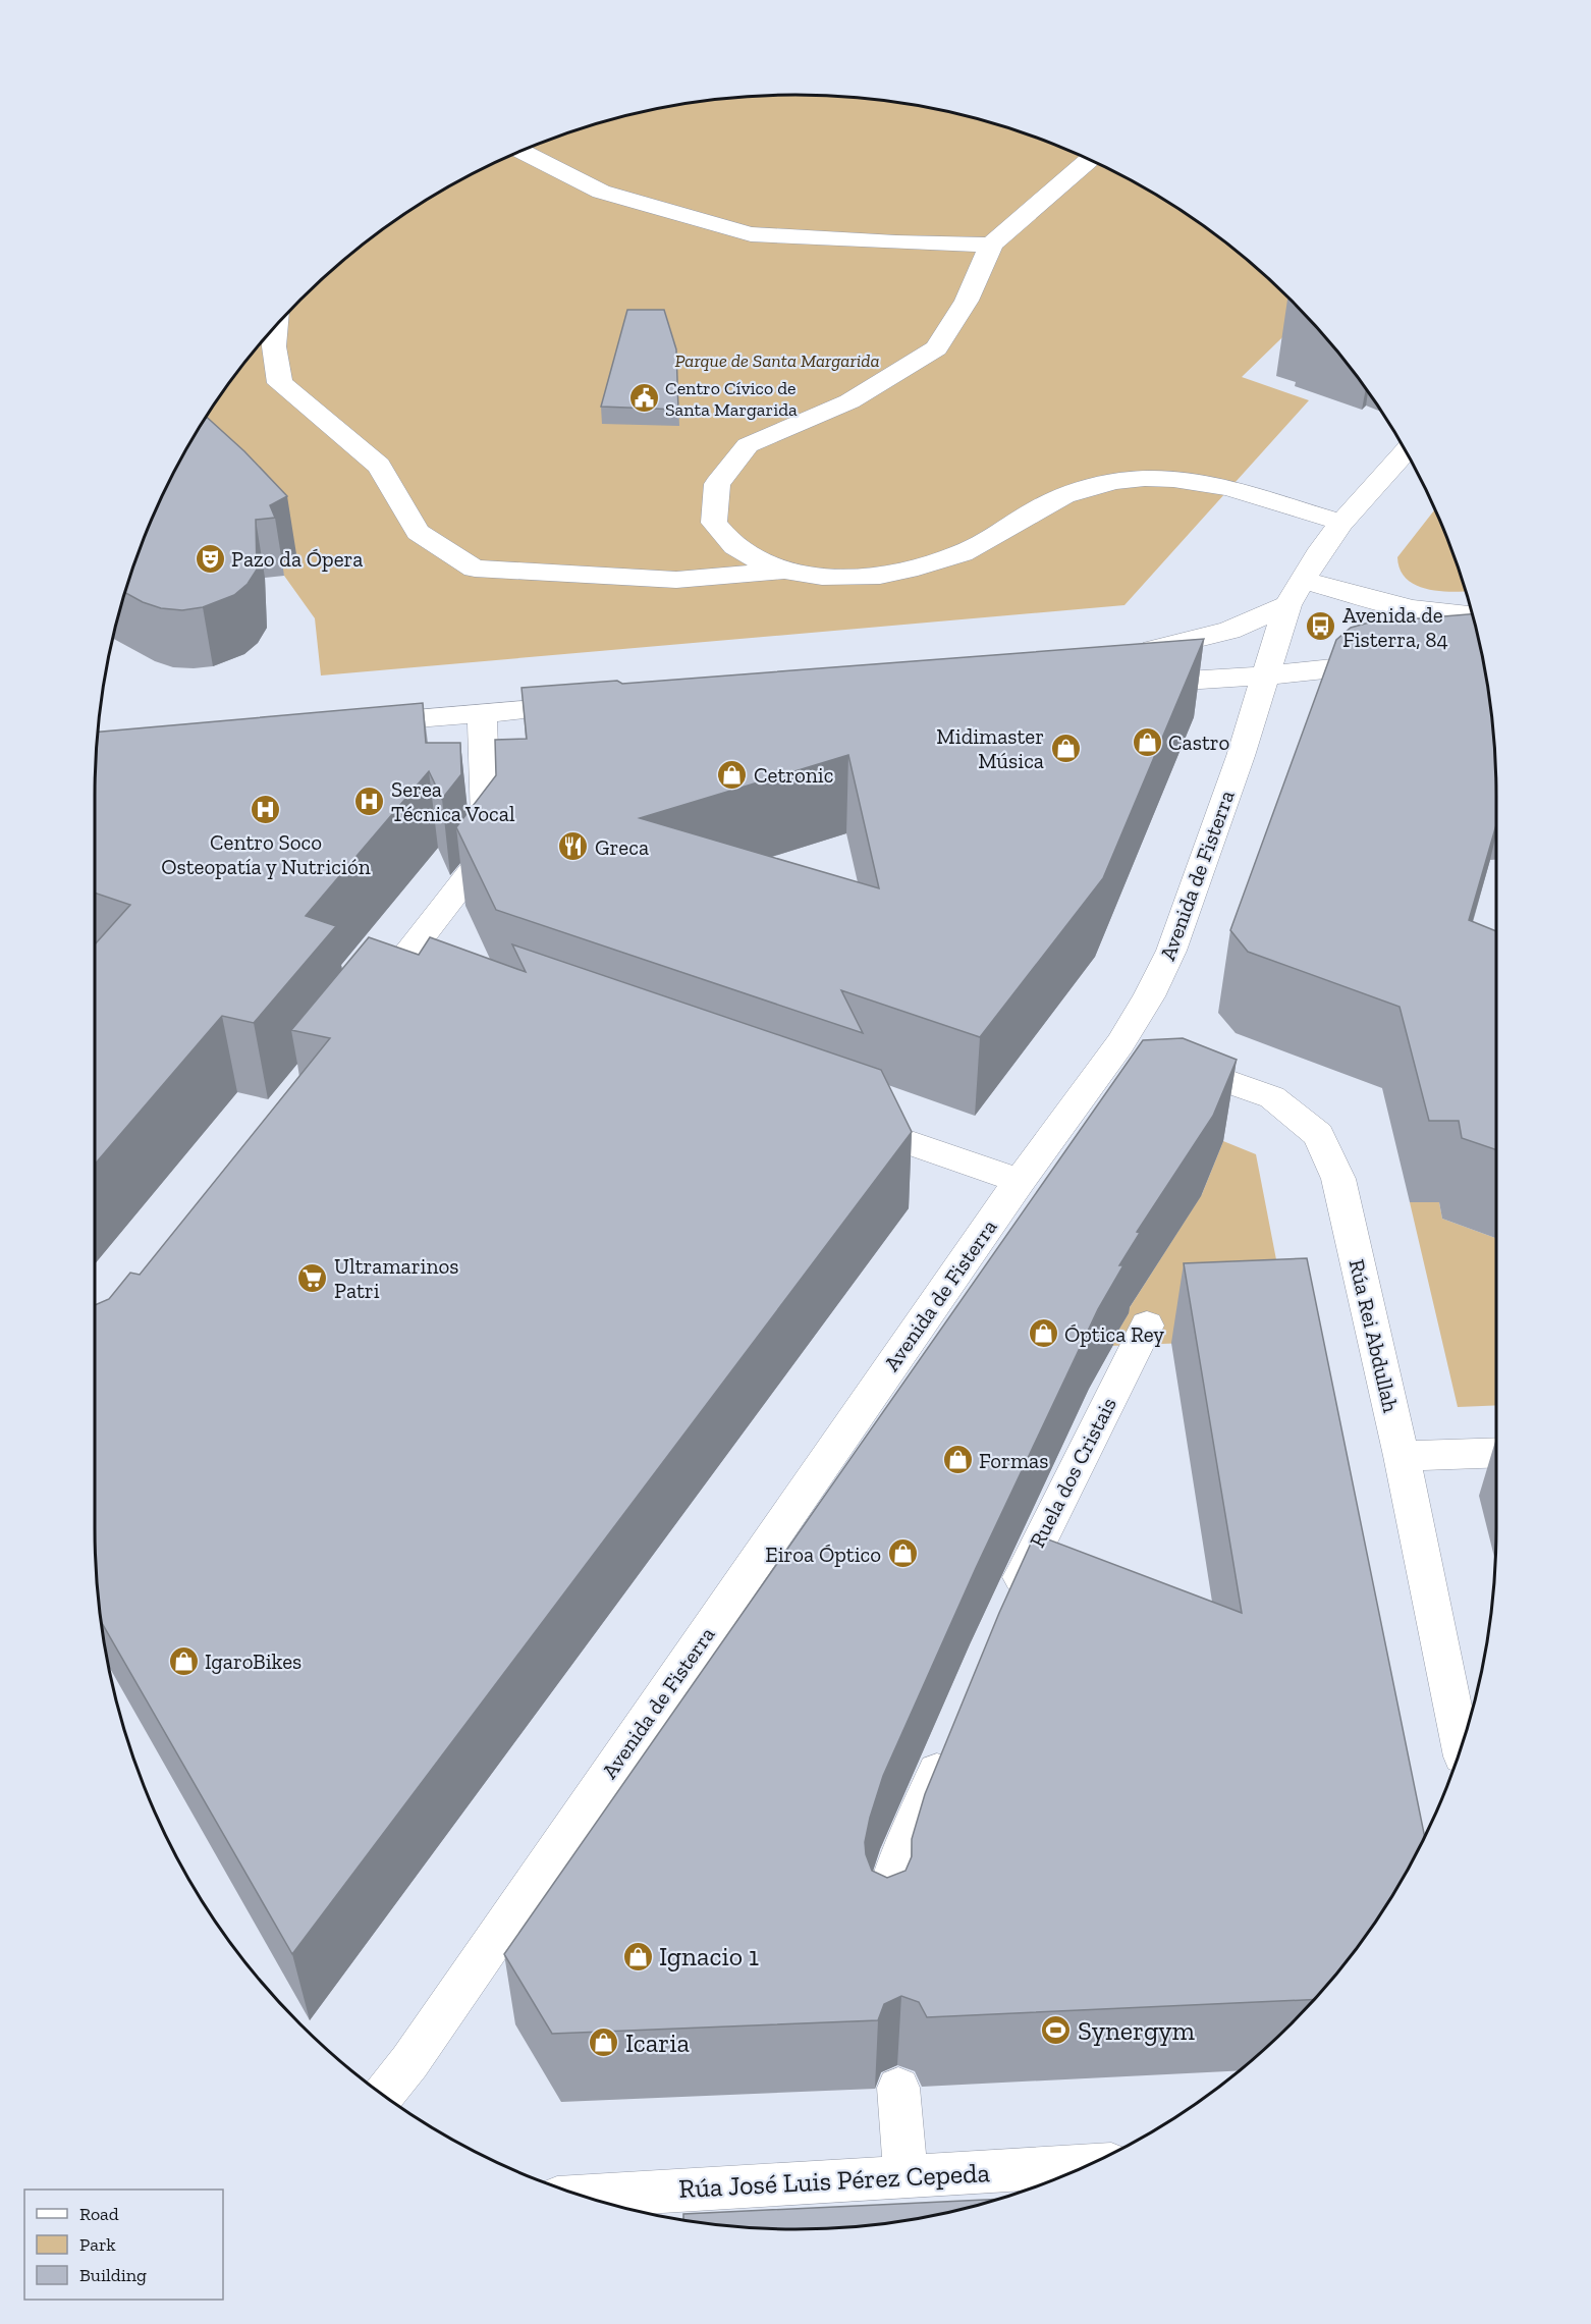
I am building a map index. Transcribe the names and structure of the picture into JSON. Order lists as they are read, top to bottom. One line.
{"streets":{"street":["Avenida de Fisterra","Rúa Rei Abdullah","Ruela dos Cristais","Rúa José Luis Pérez Cepeda"]},"crossings":[["Avenida de Fisterra","Rúa Rei Abdullah"]],"parks":["Parque de Santa Margarida"],"places":{"public building":["Centro Cívico de Santa Margarida"],"theatre":["Pazo da Ópera"],"bus stop":["Avenida de Fisterra, 84"],"shop":["Castro","Midimaster Música","Cetronic","Óptica Rey","Formas","Eiroa Óptico","IgaroBikes","Ignacio 1","Icaria"],"hospital":["Serea Técnica Vocal","Centro Soco Osteopatía y Nutrición"],"restaurant":["Greca"],"supermarket":["Ultramarinos Patri"],"sports":["Synergym"]},"legend":["Road","Park","Building"]}
